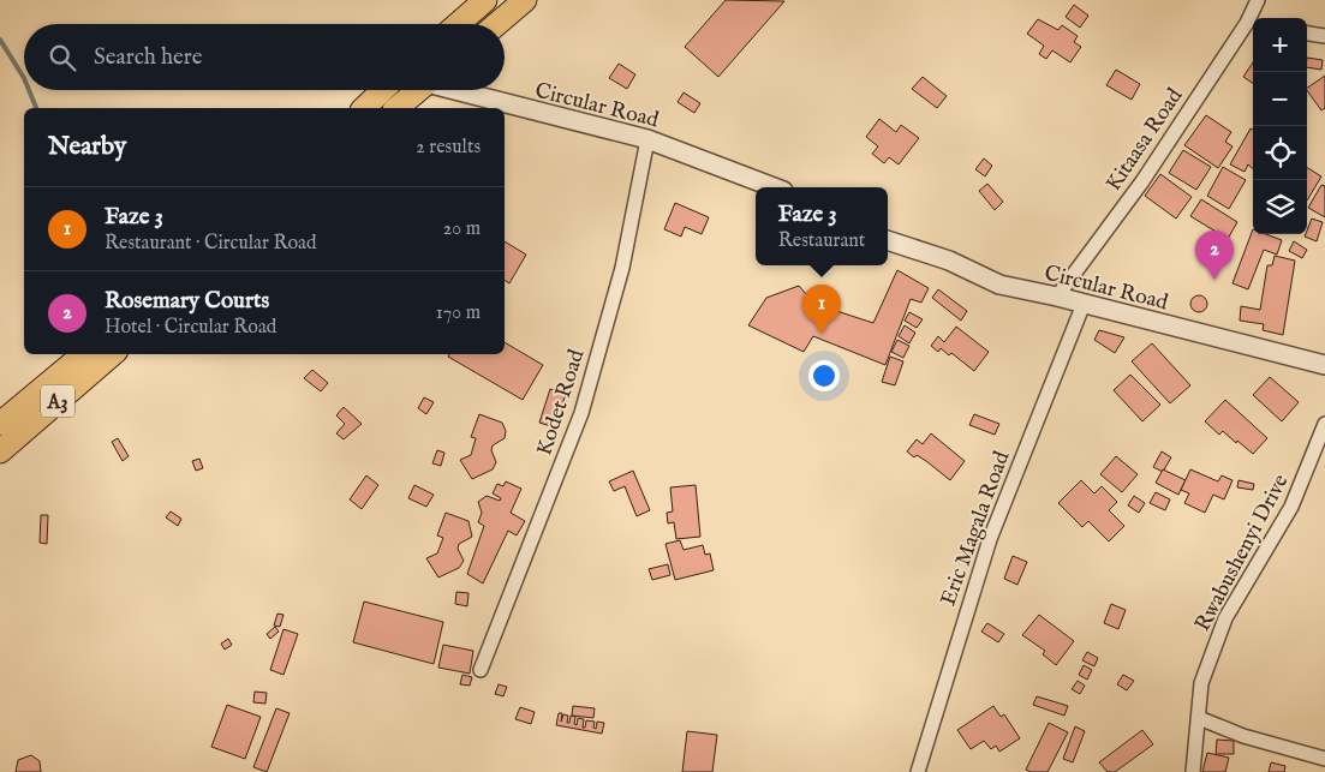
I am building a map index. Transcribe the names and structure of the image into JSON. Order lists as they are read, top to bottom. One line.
{"streets":{"highway":["A3"],"street":["Circular Road","Kitaasa Road","Kodet Road","Eric Magala Road","Rwabushenyi Drive"]},"crossings":[["Circular Road","Kitaasa Road"],["Circular Road","Kodet Road"],["Circular Road","Eric Magala Road"]],"page":{"map_buttons":["+","−"],"search":"Search here","heading":["Nearby","2 results"],"list":[{"mark":"1","name":"Faze 3","note":"Restaurant · Circular Road","value":"20 m"},{"mark":"2","name":"Rosemary Courts","note":"Hotel · Circular Road","value":"170 m"}],"popup":["Faze 3","Restaurant"],"pins":["2","1"]}}
